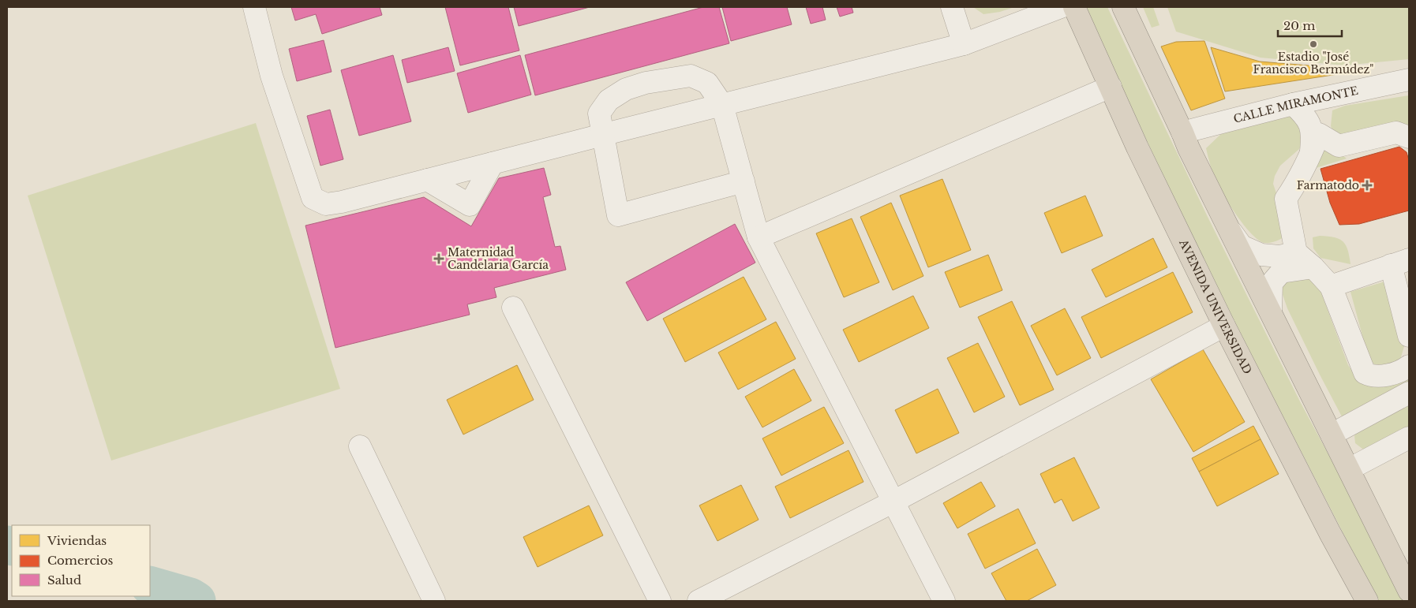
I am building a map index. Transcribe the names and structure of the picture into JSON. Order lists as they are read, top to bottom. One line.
{"streets":{"highway":["AVENIDA UNIVERSIDAD"],"street":["CALLE MIRAMONTE"]},"places":{"other":["Estadio \"José Francisco Bermúdez\""],"health":["Farmatodo","Maternidad Candelaria García"]},"legend":["Viviendas","Comercios","Salud"],"scale_bar":"20 m"}
